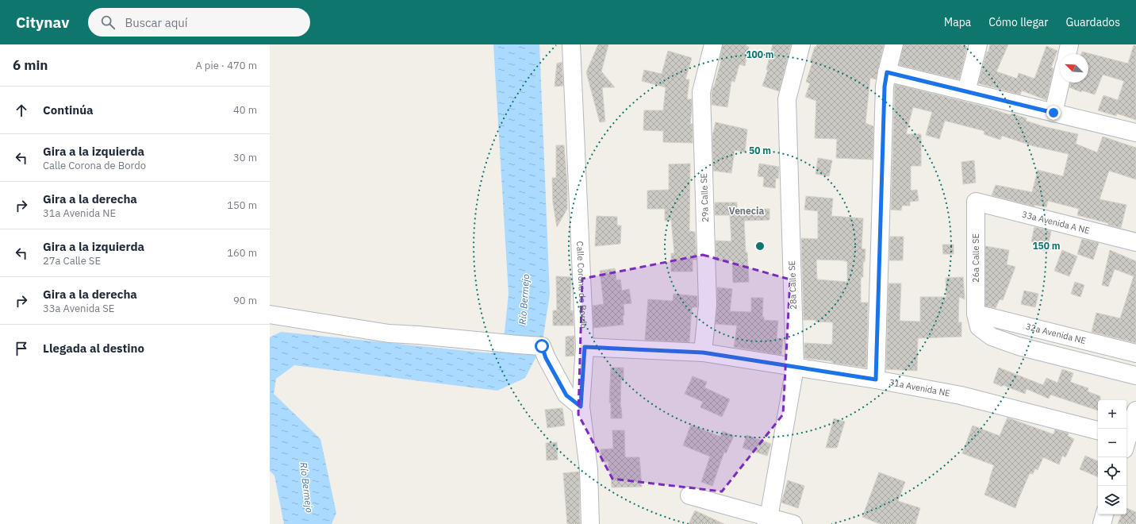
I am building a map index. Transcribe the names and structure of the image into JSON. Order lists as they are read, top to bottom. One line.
{"streets":{"street":["29a Calle SE","33a Avenida A NE","26a Calle SE","Calle Corona de Bordo","28a Calle SE","32a Avenida NE","31a Avenida NE"]},"crossings":[["29a Calle SE","31a Avenida NE"],["33a Avenida A NE","26a Calle SE"],["26a Calle SE","32a Avenida NE"],["Calle Corona de Bordo","31a Avenida NE"],["28a Calle SE","31a Avenida NE"]],"districts":["Venecia"],"water":["Río Bermejo"],"north":"top left","page":{"header":"Citynav","search":"Buscar aquí","nav":["Mapa","Cómo llegar","Guardados"],"heading":["6 min","A pie · 470 m"],"list":[["Continúa","40 m"],["Gira a la izquierda","Calle Corona de Bordo","30 m"],["Gira a la derecha","31a Avenida NE","150 m"],["Gira a la izquierda","27a Calle SE","160 m"],["Gira a la derecha","33a Avenida SE","90 m"],"Llegada al destino"],"map_buttons":["+","−"]},"rings":["100 m","50 m","150 m"]}
